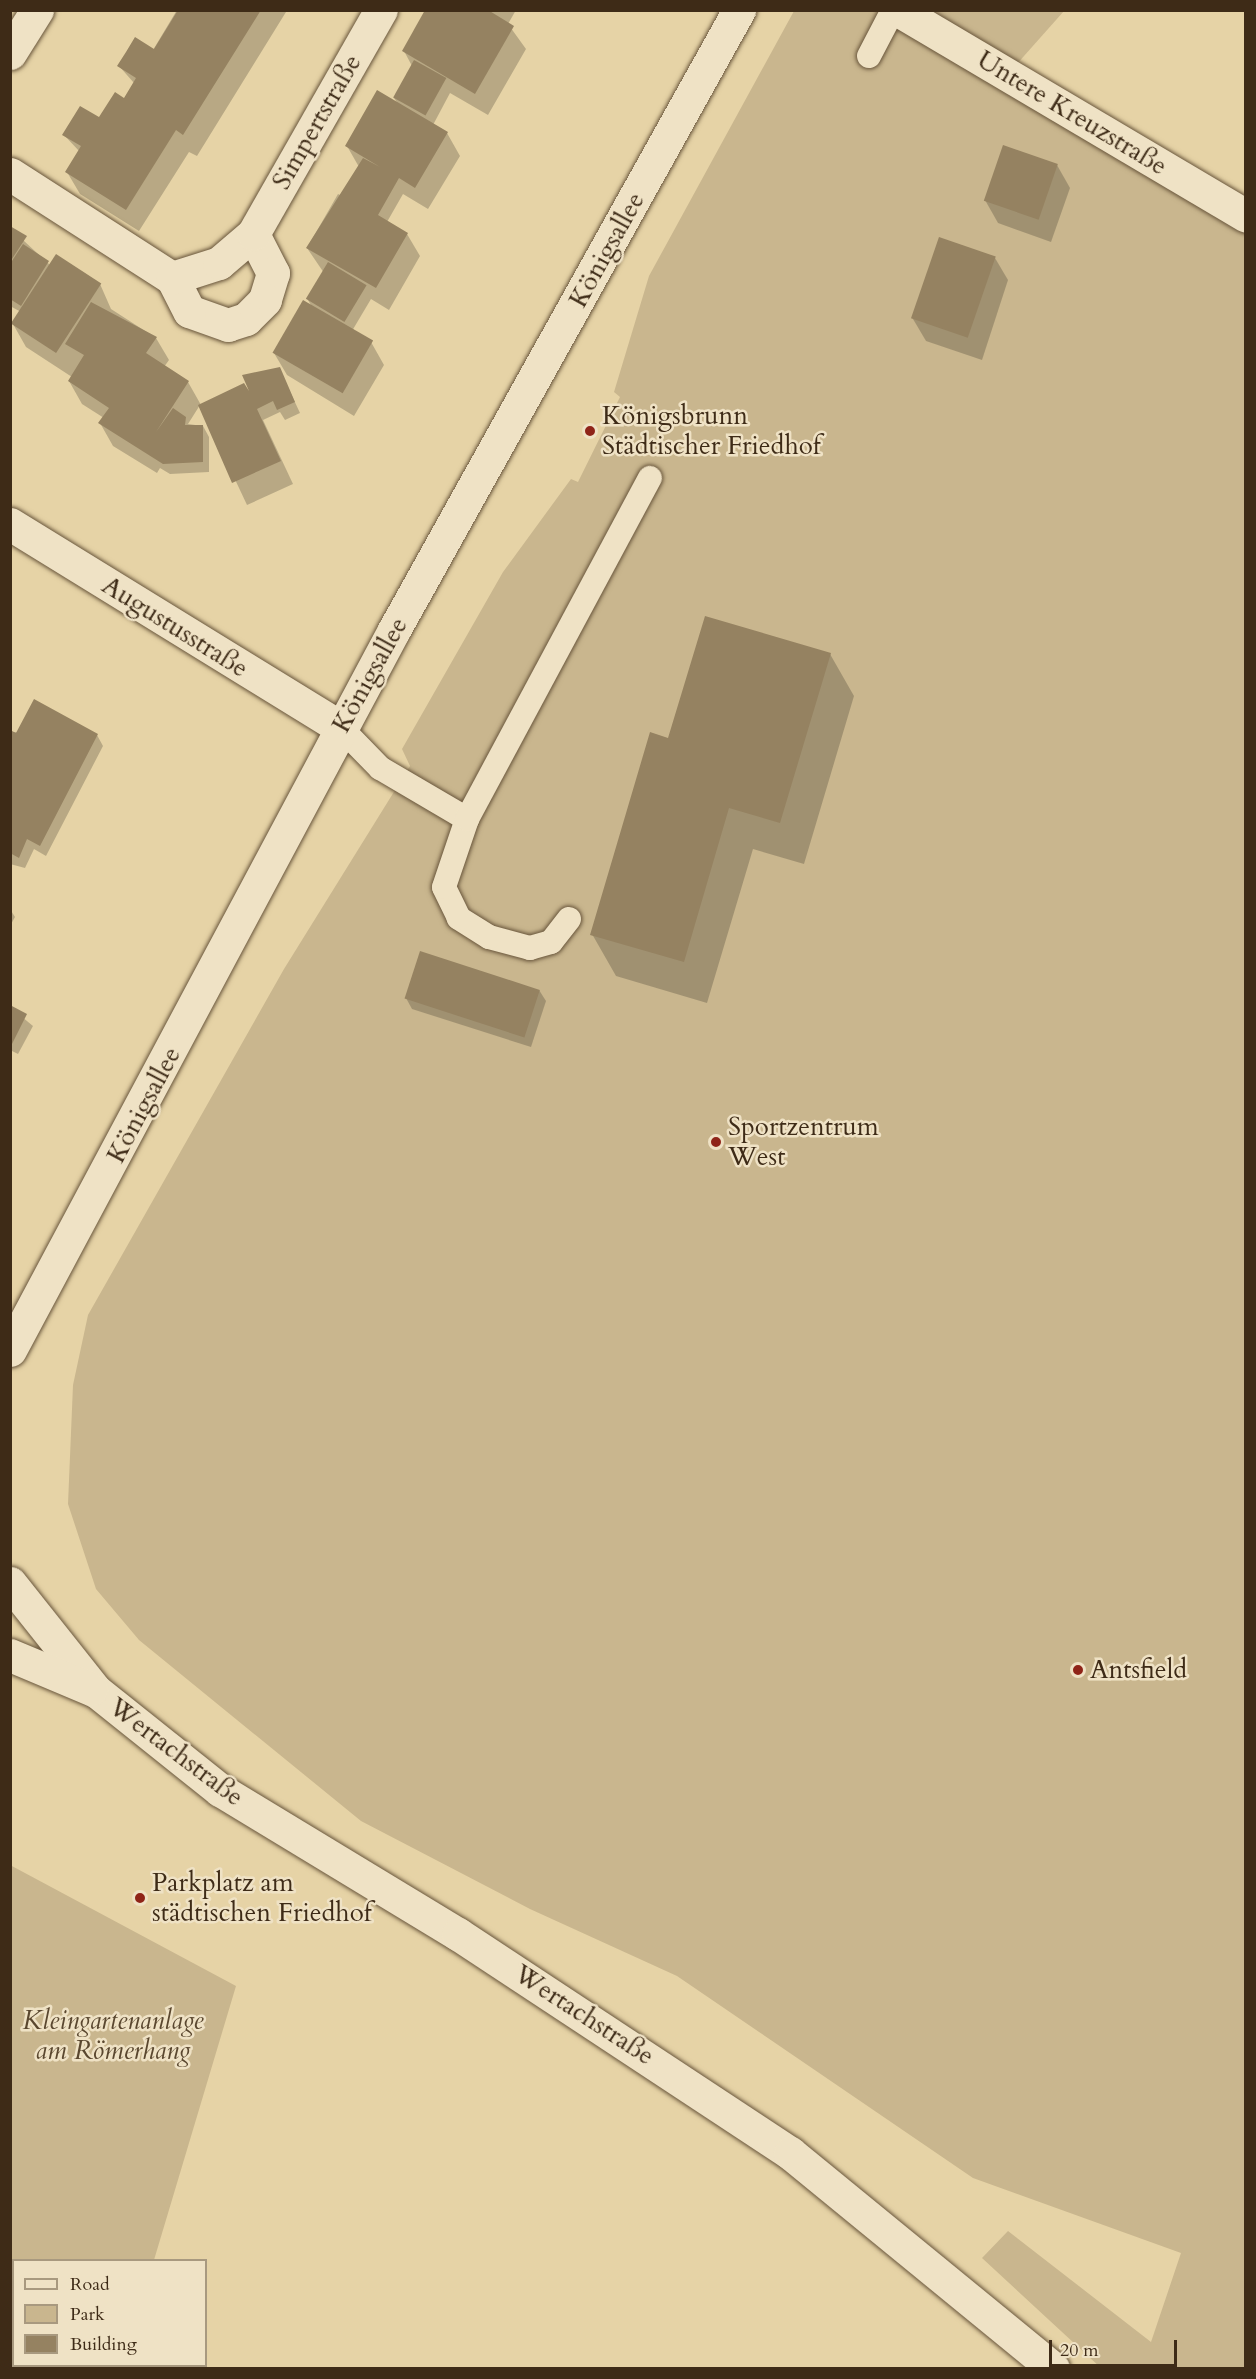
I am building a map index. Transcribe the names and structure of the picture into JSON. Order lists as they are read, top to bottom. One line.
{"streets":{"street":["Untere Kreuzstraße","Simpertstraße","Königsallee","Augustusstraße","Wertachstraße"]},"crossings":[["Königsallee","Augustusstraße"]],"parks":["Kleingartenanlage am Römerhang"],"places":["Königsbrunn Städtischer Friedhof","Sportzentrum West","Antsfield","Parkplatz am städtischen Friedhof"],"legend":["Road","Park","Building"],"scale_bar":"20 m"}
